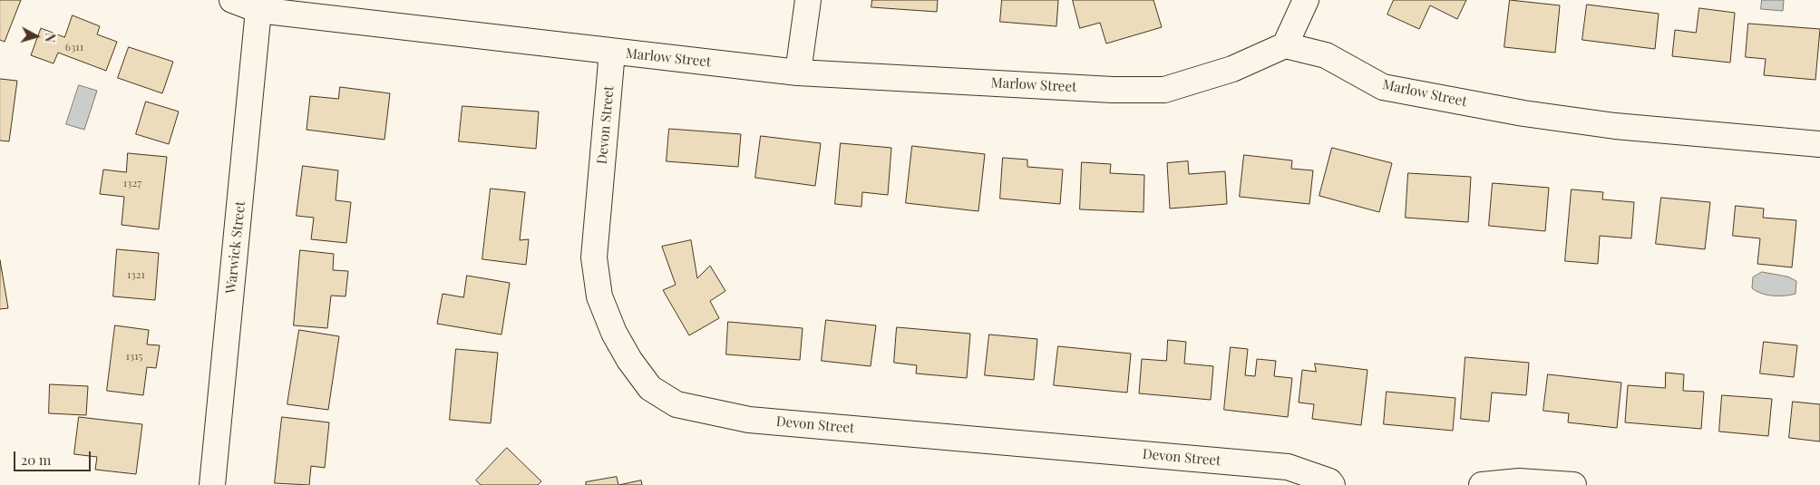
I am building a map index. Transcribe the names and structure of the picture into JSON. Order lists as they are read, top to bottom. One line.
{"streets":{"street":["Marlow Street","Devon Street","Warwick Street"]},"crossings":[["Marlow Street","Devon Street"],["Marlow Street","Warwick Street"]],"house_numbers":["6311","1327","1321","1315"],"scale_bar":"20 m","north":"right"}
